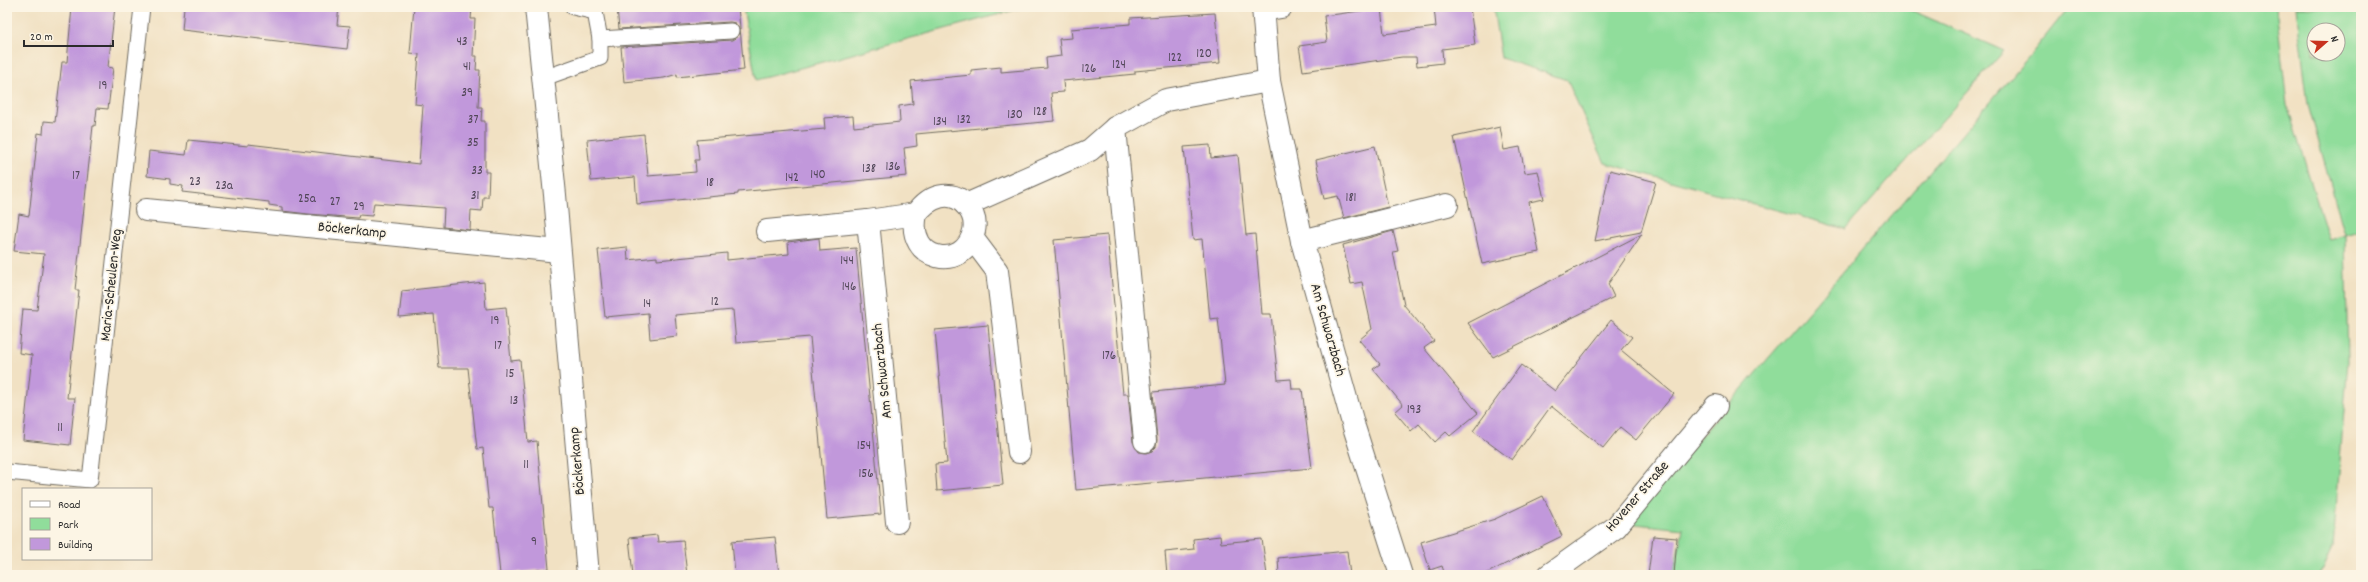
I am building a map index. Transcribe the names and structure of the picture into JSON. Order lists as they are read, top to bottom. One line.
{"streets":{"street":["Böckerkamp","Am Schwarzbach","Hovener Straße"],"lane":["Maria-Scheulen-Weg"]},"house_numbers":["43","120","122","124","41","126","19","39","128","130","37","132","134","35","136","138","33","140","17","142","23","18","23a","31","181","25a","27","29","144","146","12","14","19","17","176","15","13","193","11","154","11","156","9"],"legend":["Road","Park","Building"],"scale_bar":"20 m","north":"right"}
